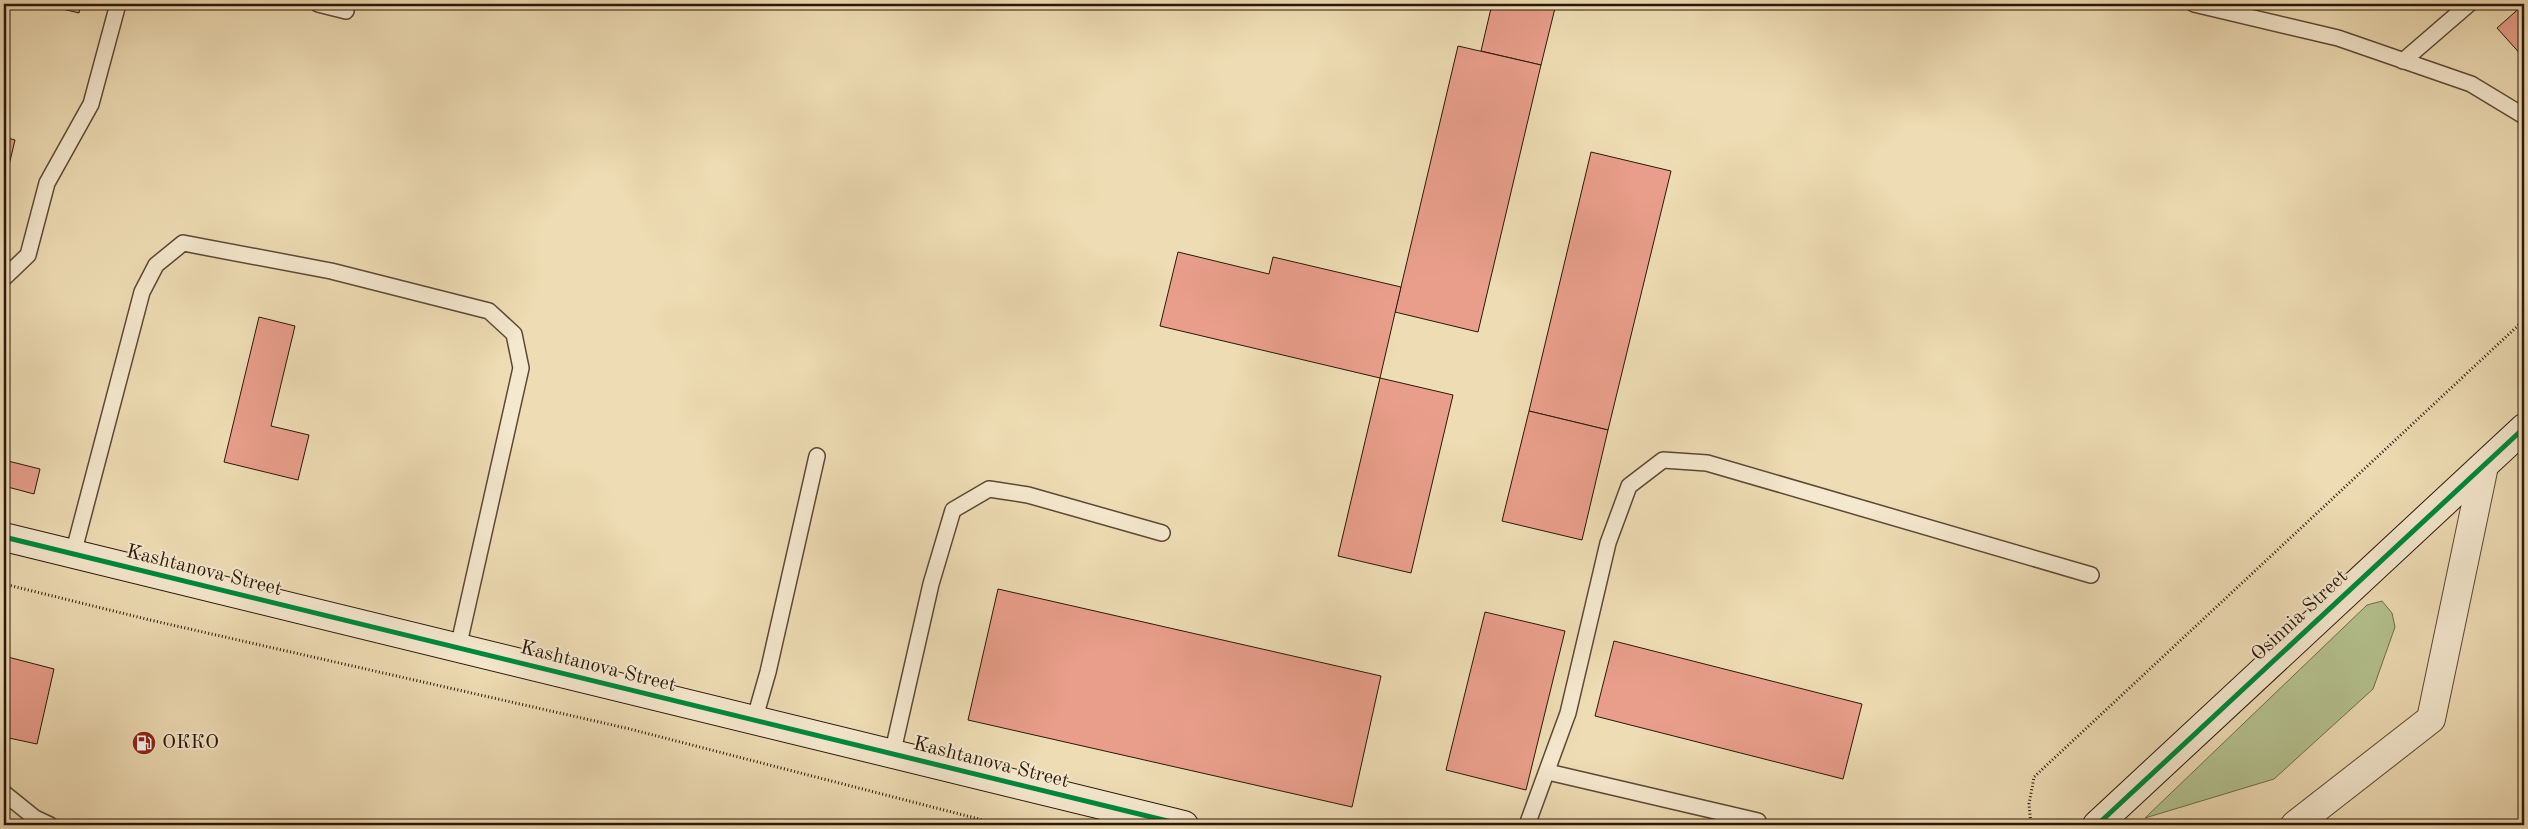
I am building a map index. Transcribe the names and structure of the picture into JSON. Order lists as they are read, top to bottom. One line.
{"streets":{"street":["Kashtanova Street","Osinnia Street"]},"places":{"fuel station":["ОККО"]}}
